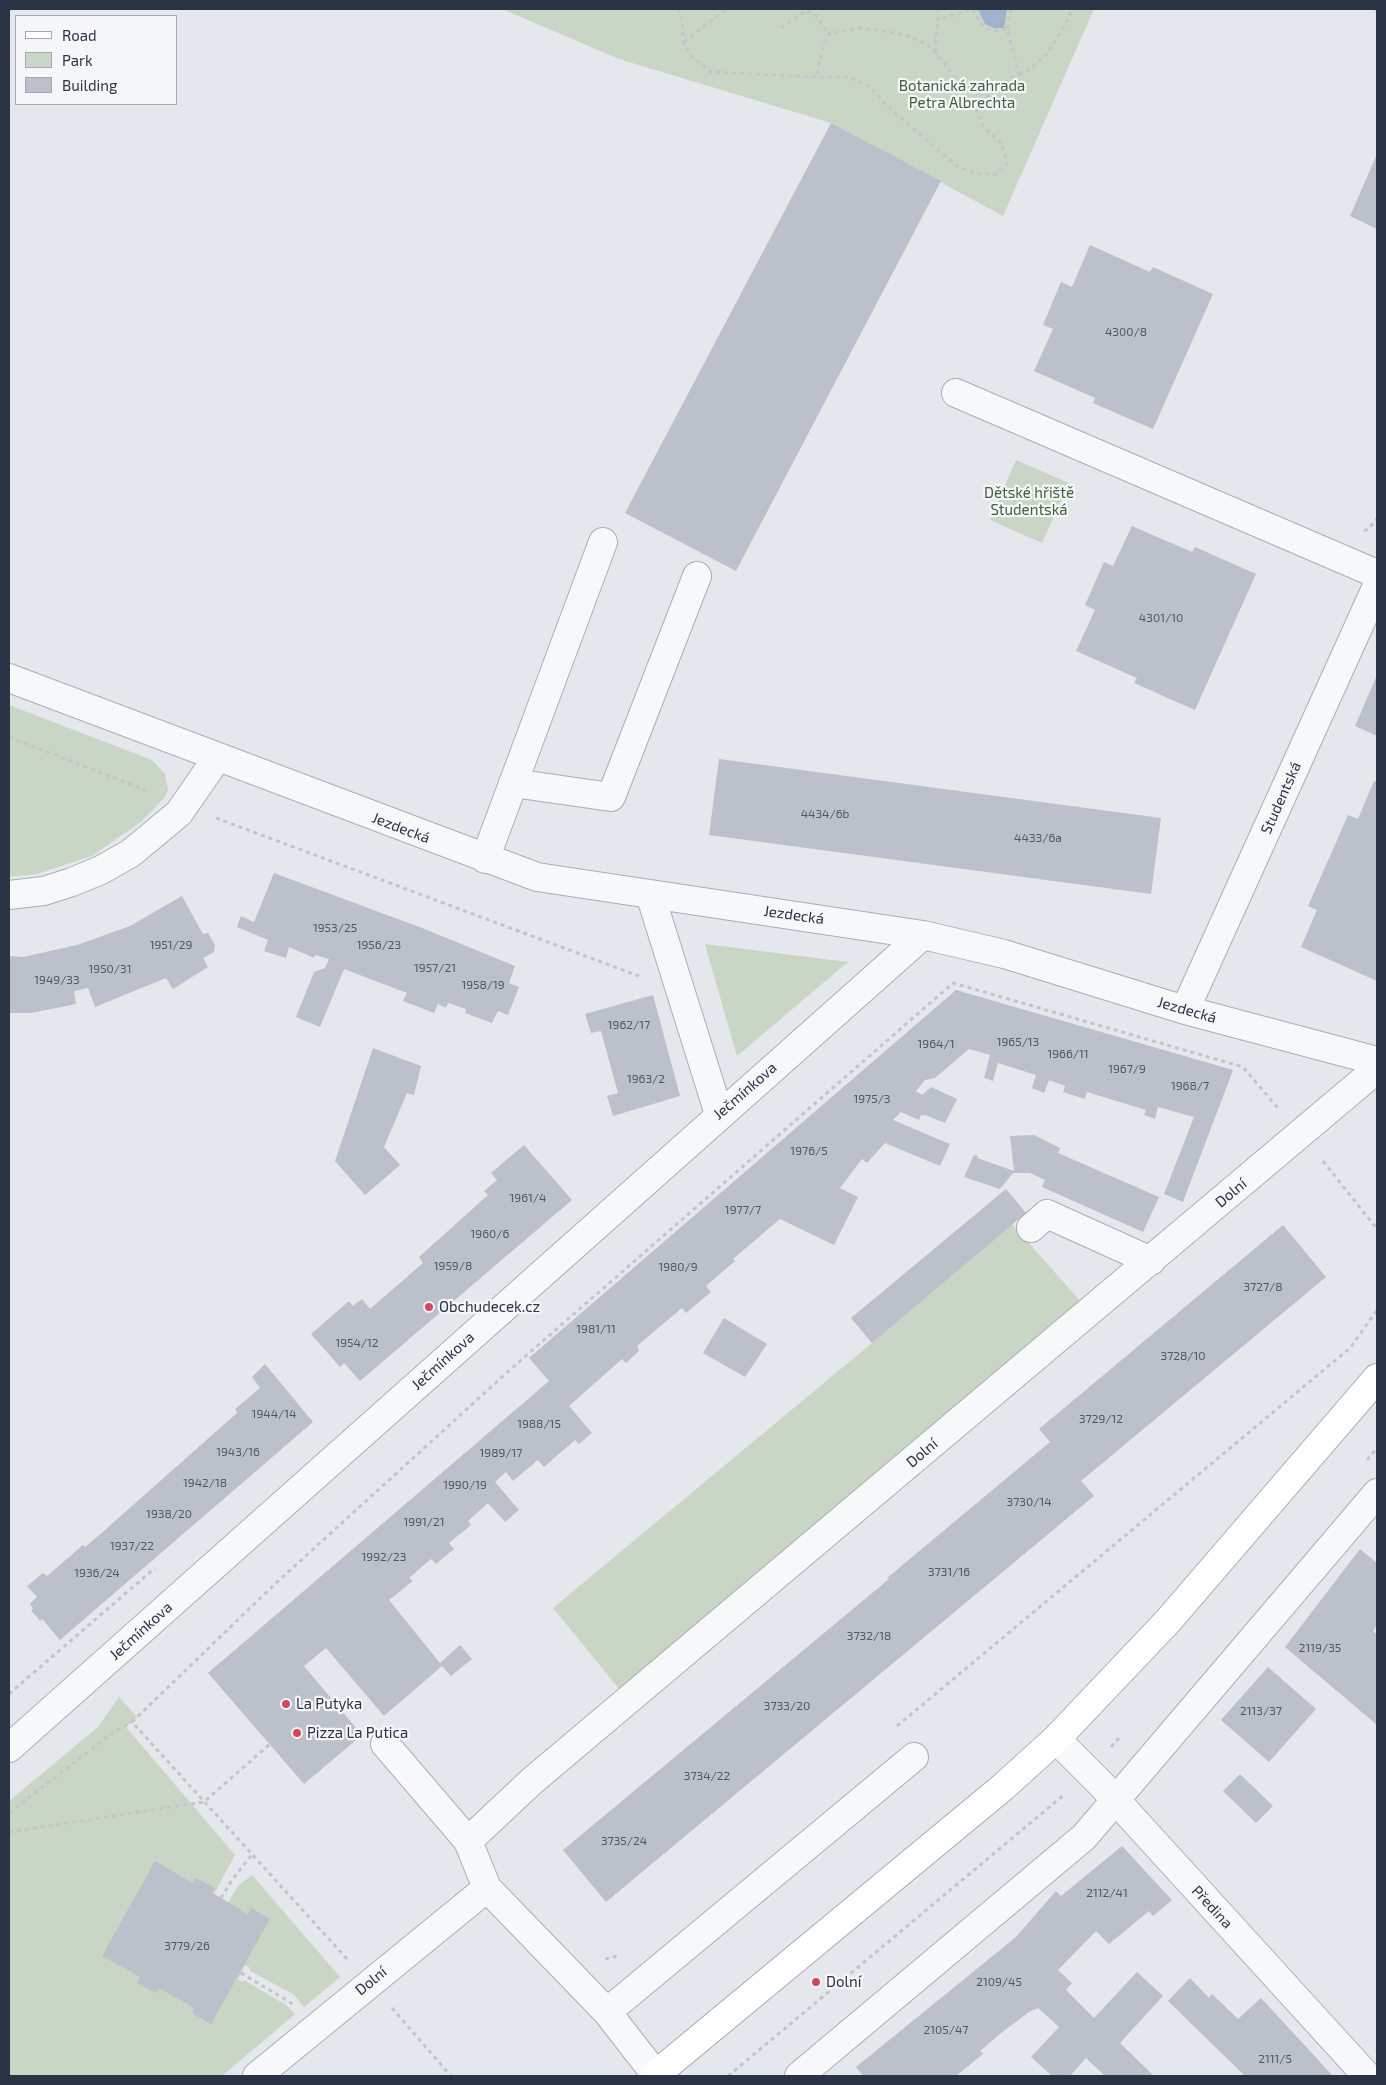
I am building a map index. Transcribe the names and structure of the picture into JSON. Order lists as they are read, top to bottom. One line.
{"streets":{"street":["Studentská","Jezdecká","Ječmínkova","Dolní","Předina"]},"crossings":[["Studentská","Jezdecká"],["Jezdecká","Ječmínkova"]],"parks":["Botanická zahrada Petra Albrechta","Dětské hřiště Studentská"],"places":["Obchudecek.cz","La Putyka","Pizza La Putica","Dolní"],"house_numbers":["4300/8","4301/10","4434/6b","4433/6a","1953/25","1951/29","1956/23","1957/21","1950/31","1949/33","1958/19","1962/17","1965/13","1964/1","1966/11","1967/9","1963/2","1968/7","1975/3","1976/5","1961/4","1977/7","1960/6","1959/8","1980/9","3727/8","1981/11","1954/12","3728/10","1944/14","3729/12","1988/15","1943/16","1989/17","1942/18","1990/19","3730/14","1938/20","1991/21","1937/22","1992/23","3731/16","1936/24","3732/18","2119/35","3733/20","2113/37","3734/22","3735/24","2112/41","3779/26","2109/45","2105/47","2111/5"],"legend":["Road","Park","Building"]}
